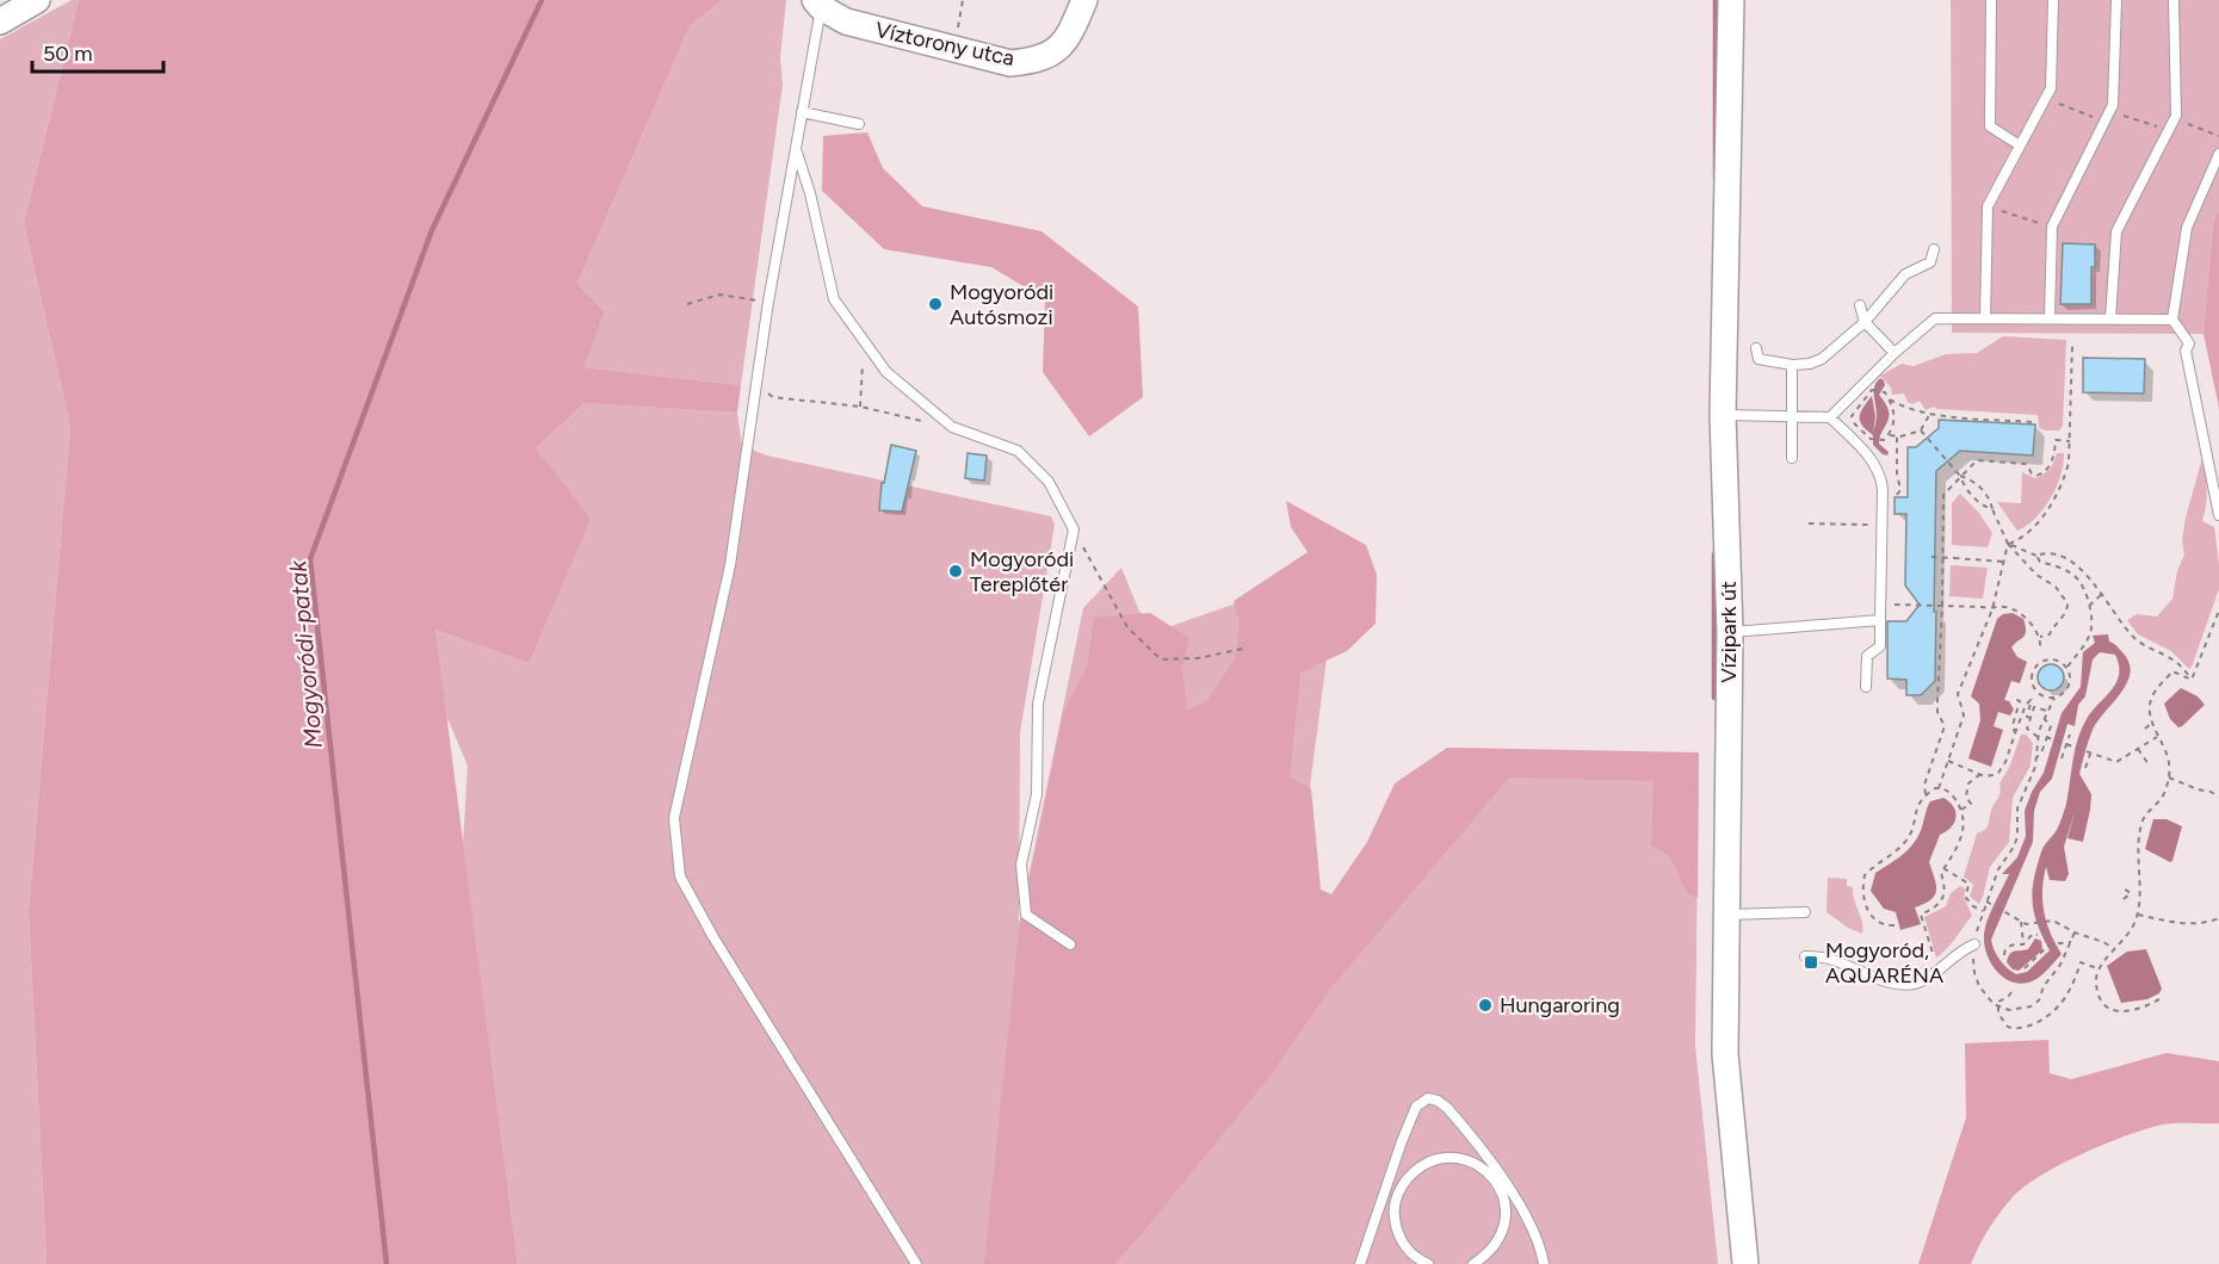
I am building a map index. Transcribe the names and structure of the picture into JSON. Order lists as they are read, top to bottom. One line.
{"streets":{"street":["Víztorony utca","Vízipark út"]},"water":["Mogyoródi-patak"],"places":{"other":["Mogyoródi Autósmozi","Mogyoródi Tereplőtér","Hungaroring"],"transit":["Mogyoród, AQUARÉNA"]},"scale_bar":"50 m"}
